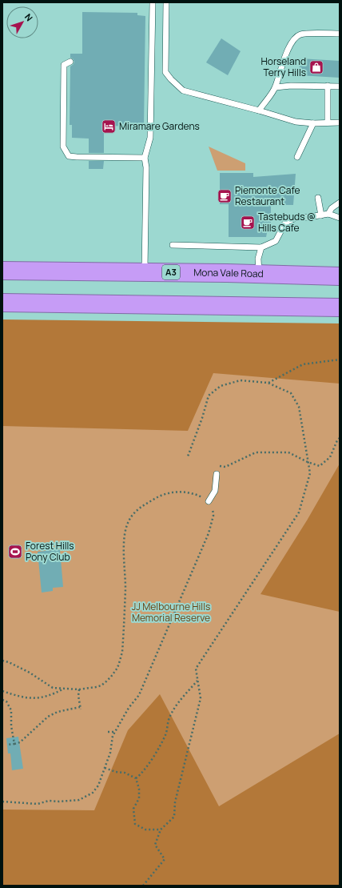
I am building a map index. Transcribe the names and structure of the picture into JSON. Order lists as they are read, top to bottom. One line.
{"streets":{"highway":["A3","Mona Vale Road"]},"parks":["JJ Melbourne Hills Memorial Reserve"],"places":{"shop":["Horseland Terry Hills"],"hotel":["Miramare Gardens"],"cafe":["Piemonte Cafe Restaurant","Tastebuds @ Hills Cafe"],"sports":["Forest Hills Pony Club"]},"north":"top right"}
